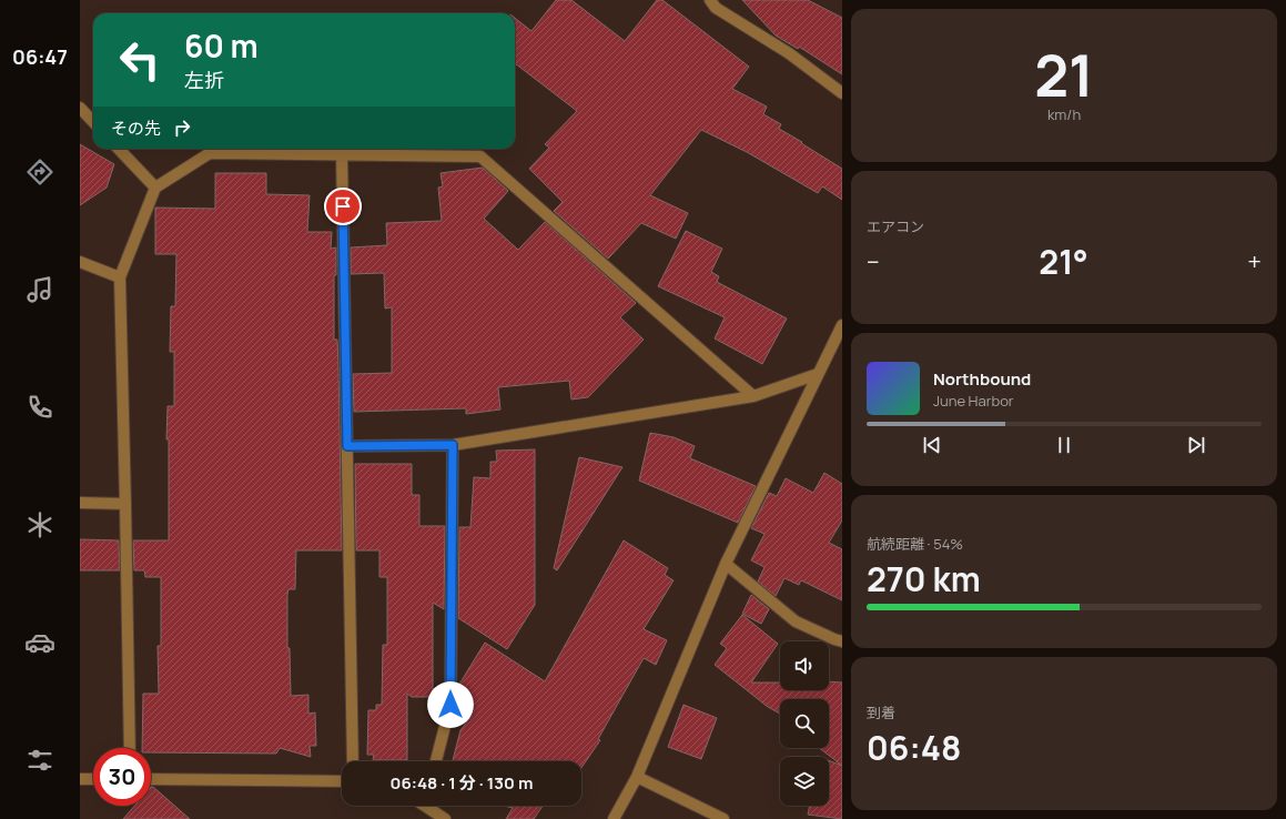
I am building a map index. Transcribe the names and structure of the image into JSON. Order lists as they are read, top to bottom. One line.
{"page":{"tabs":"06:47","tile":[["21","km/h"],"エアコン",["航続距離 · 54%","270 km"],["到着","06:48"]],"turn":["60 m","左折"],"then":"その先","heat":["−","21°","+"],"song":["Northbound","June Harbor"],"limit":"30","trip":"06:48 · 1 分 · 130 m"}}
